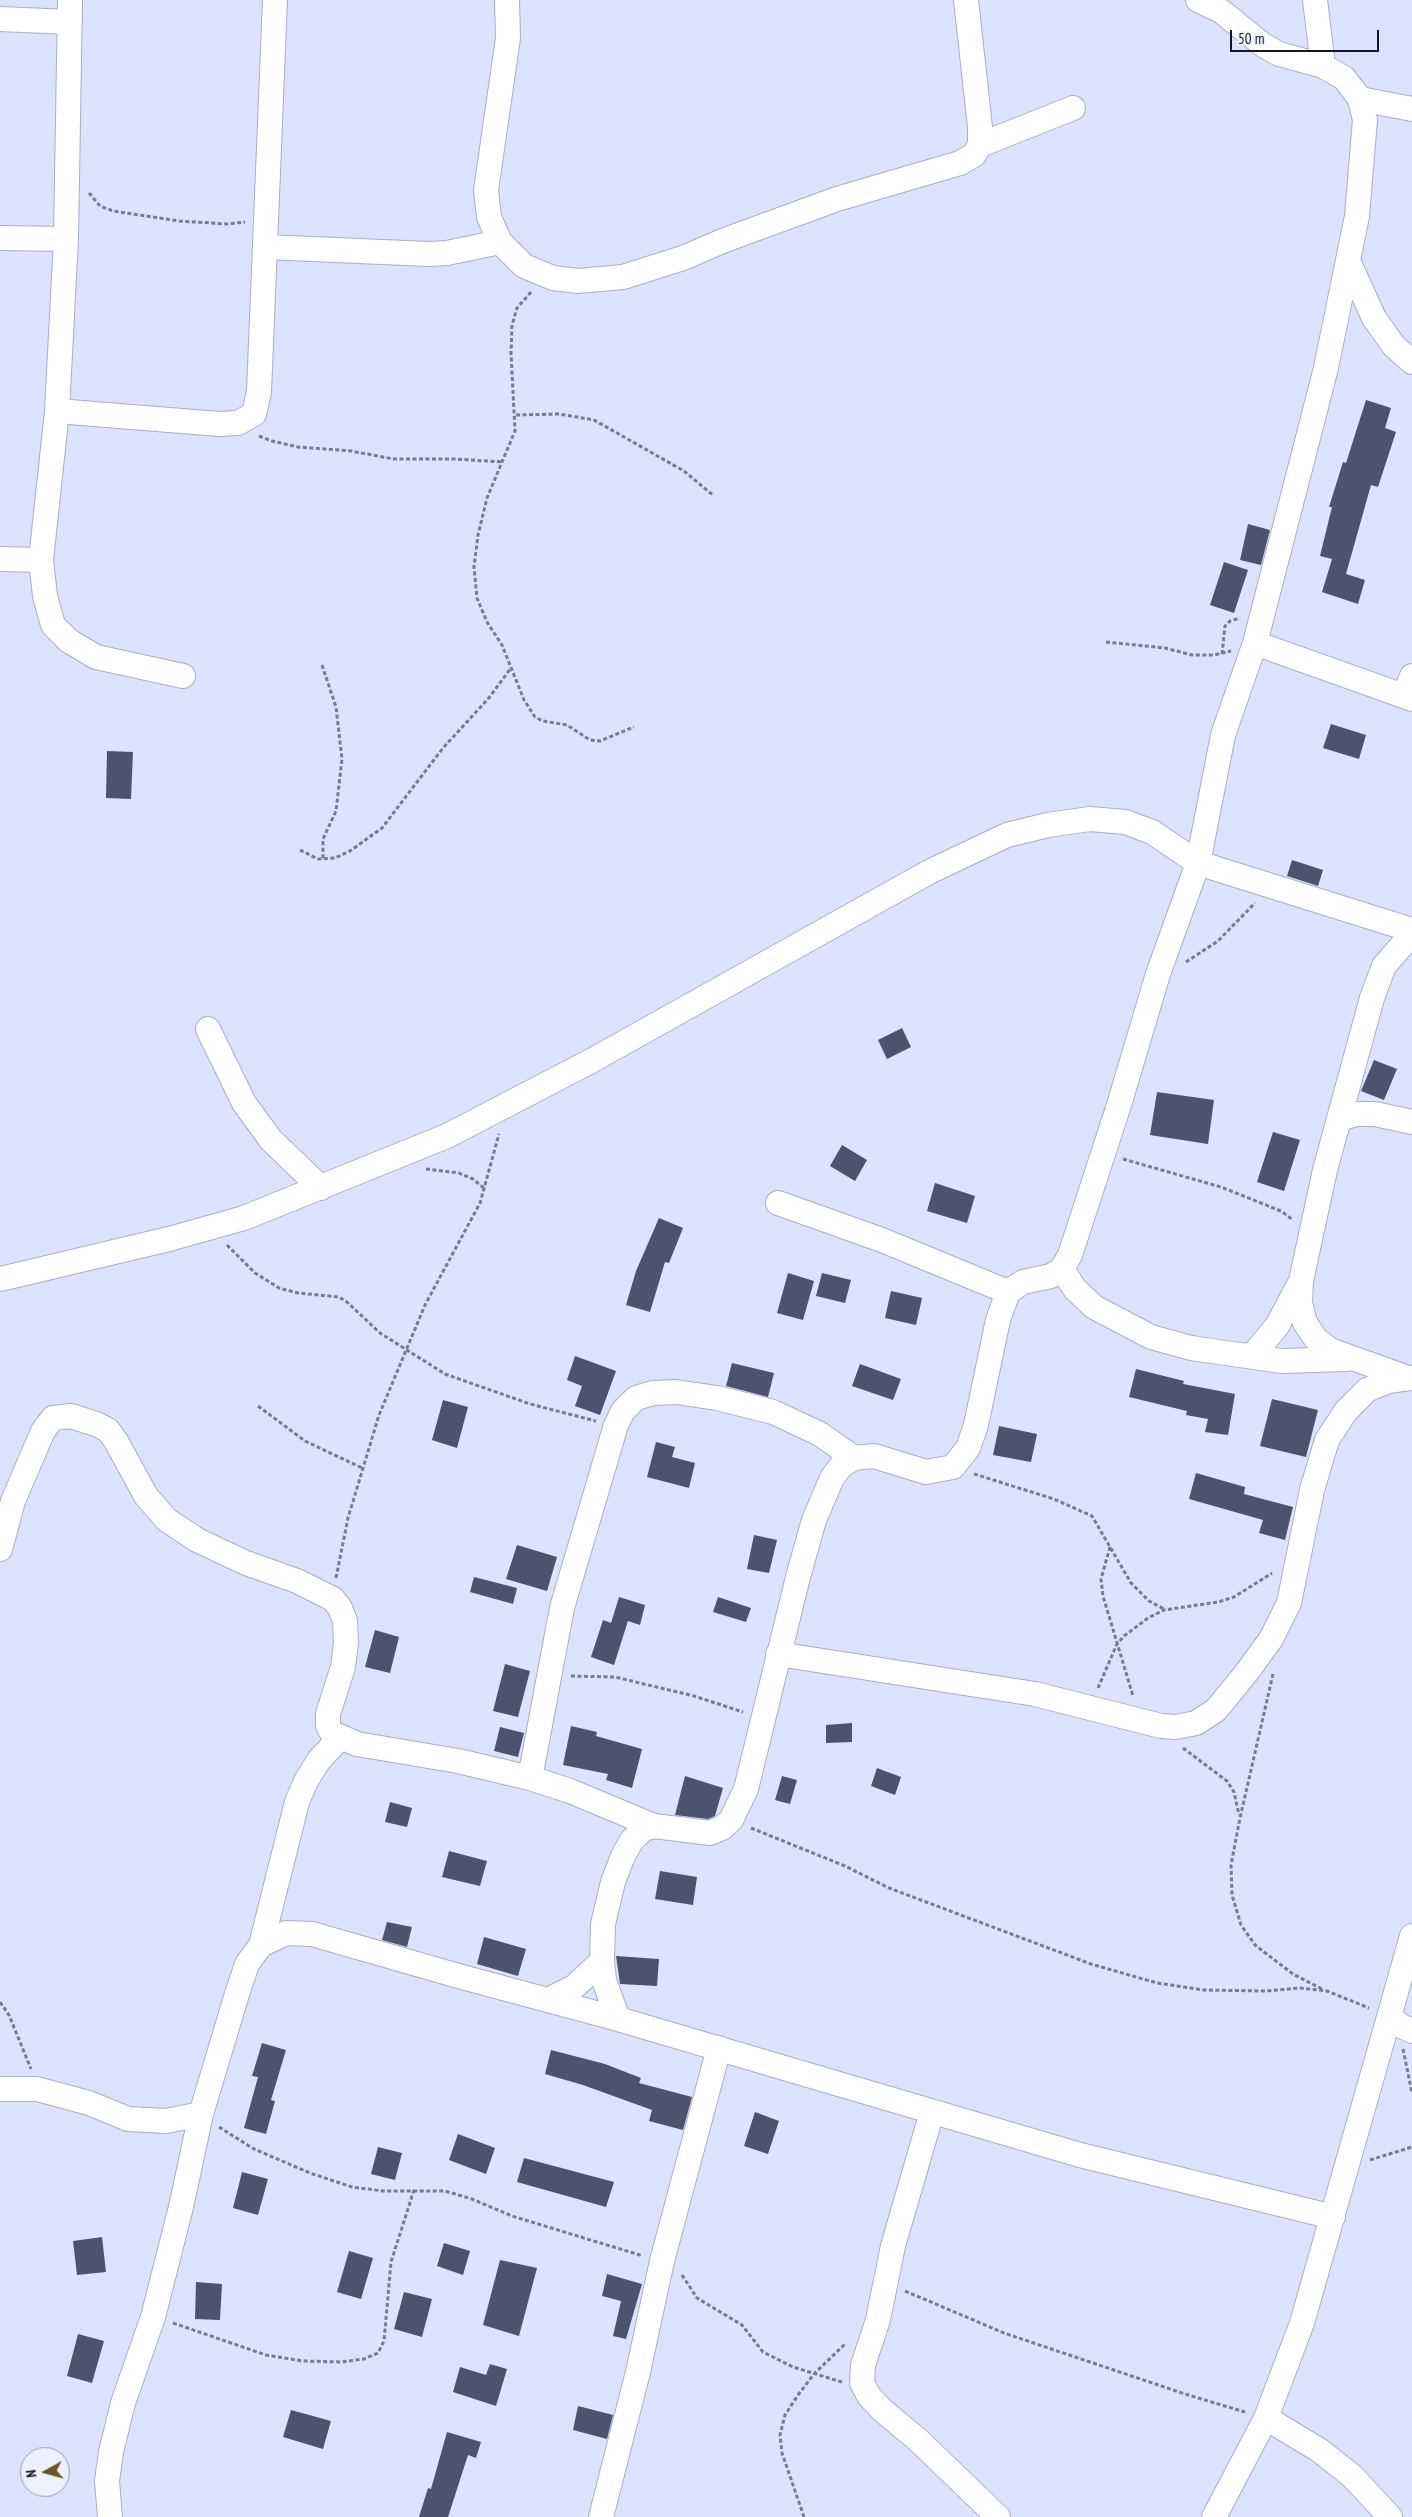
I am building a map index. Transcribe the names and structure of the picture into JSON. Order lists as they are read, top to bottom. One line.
{"scale_bar":"50 m","north":"left"}
